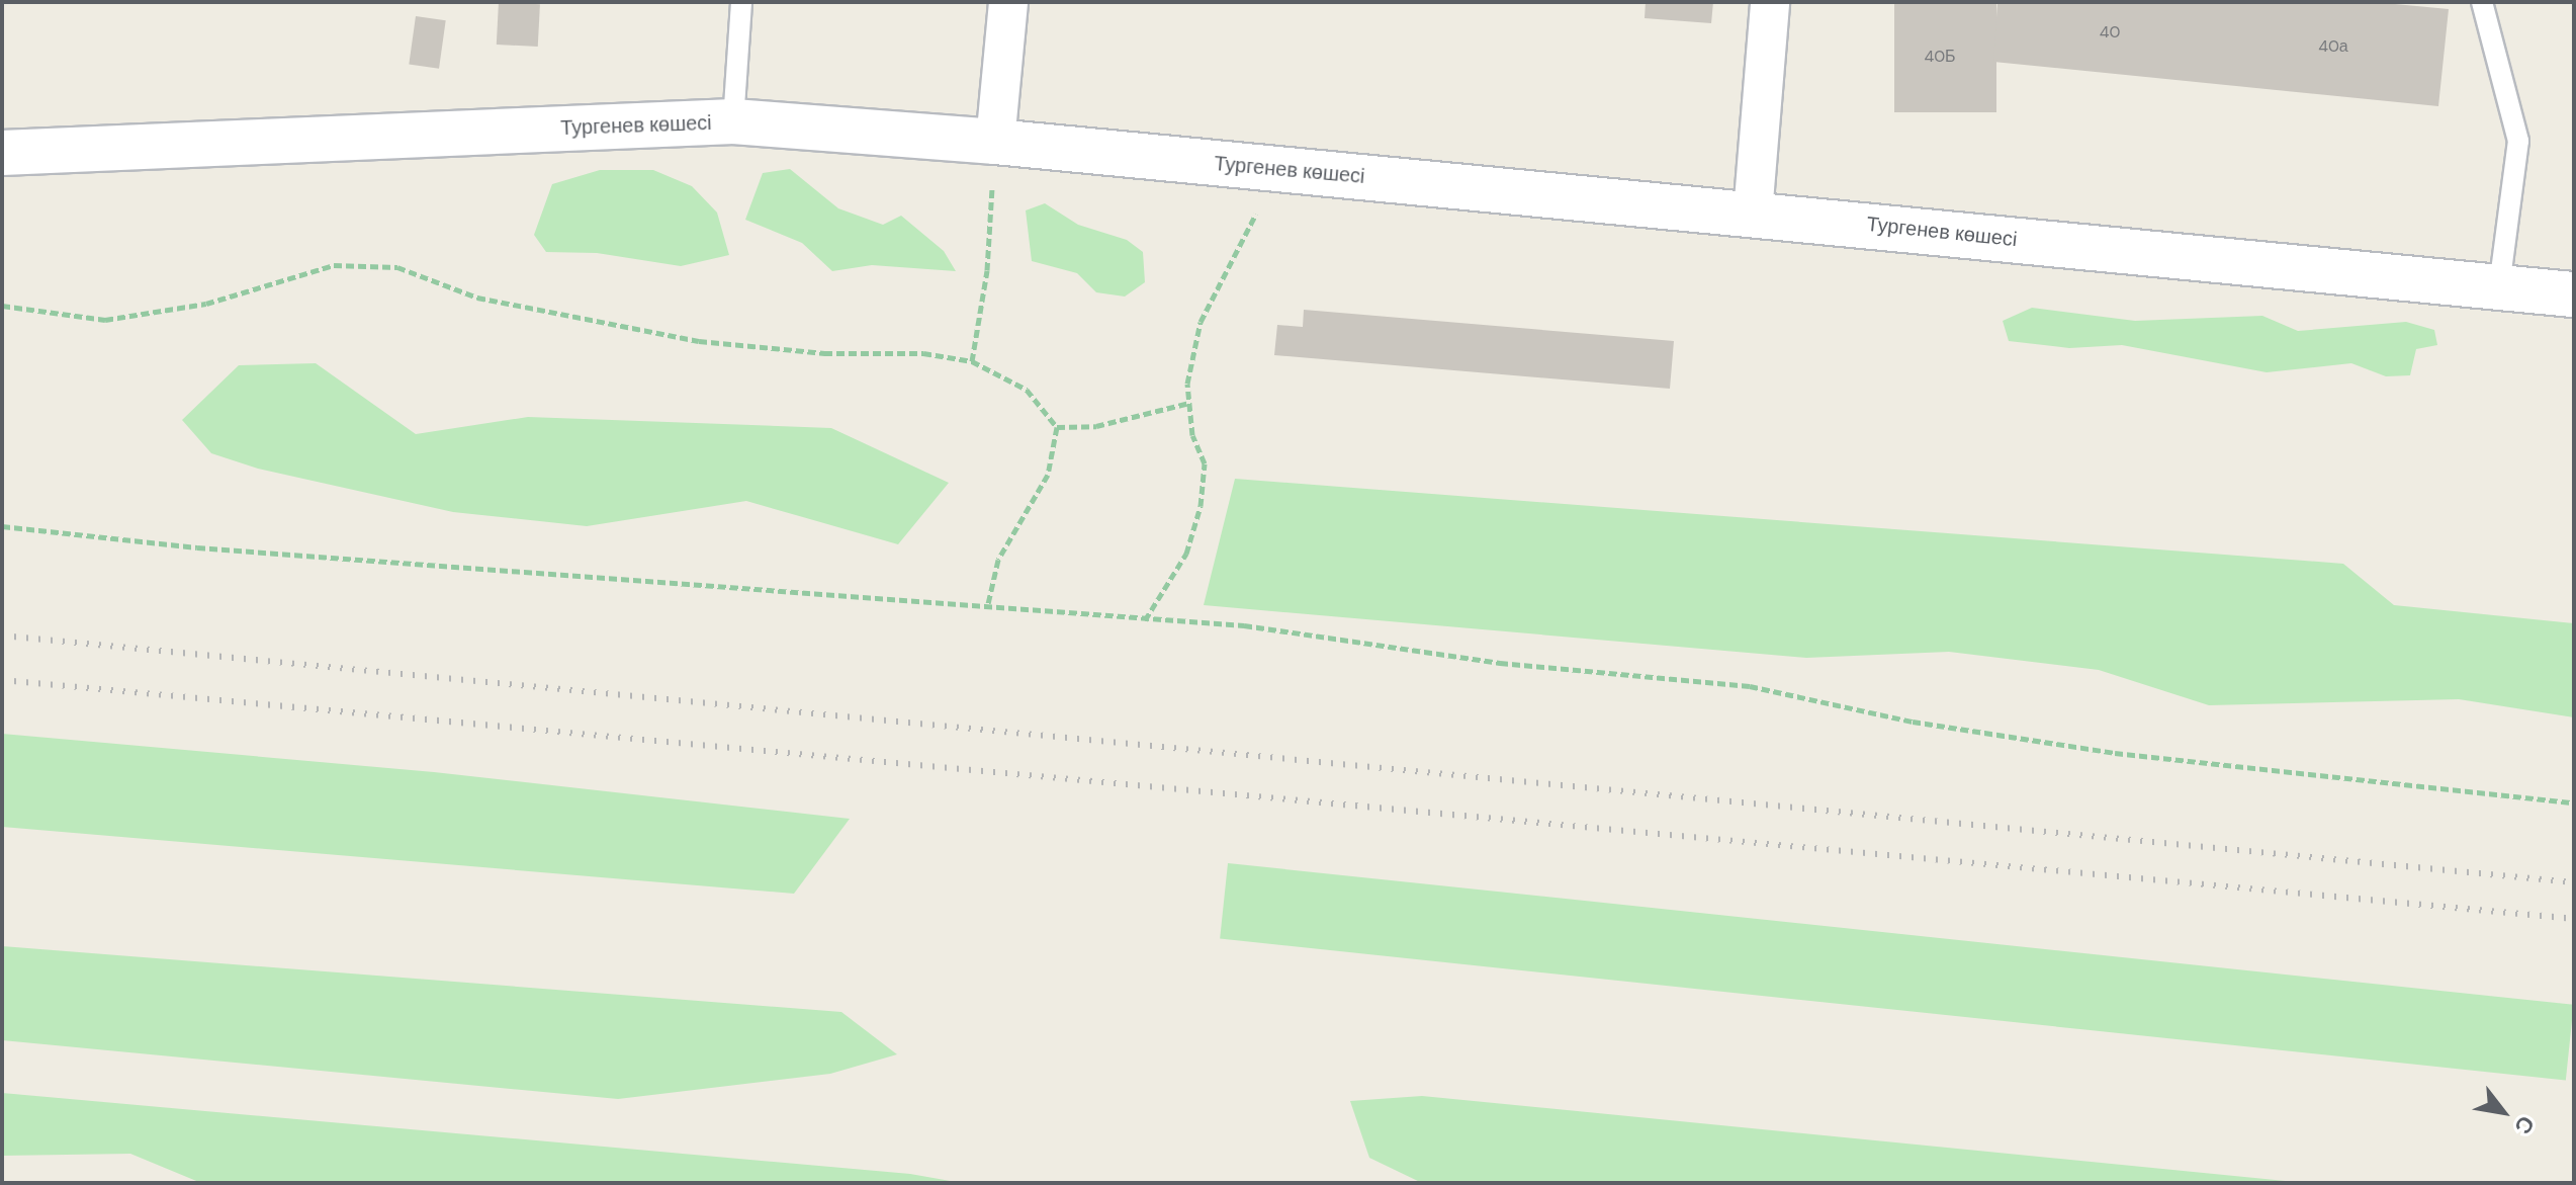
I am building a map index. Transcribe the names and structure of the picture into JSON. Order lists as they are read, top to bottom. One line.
{"streets":{"main road":["Тургенев көшесі"]},"house_numbers":["40","40а","40Б"],"north":"bottom right"}
